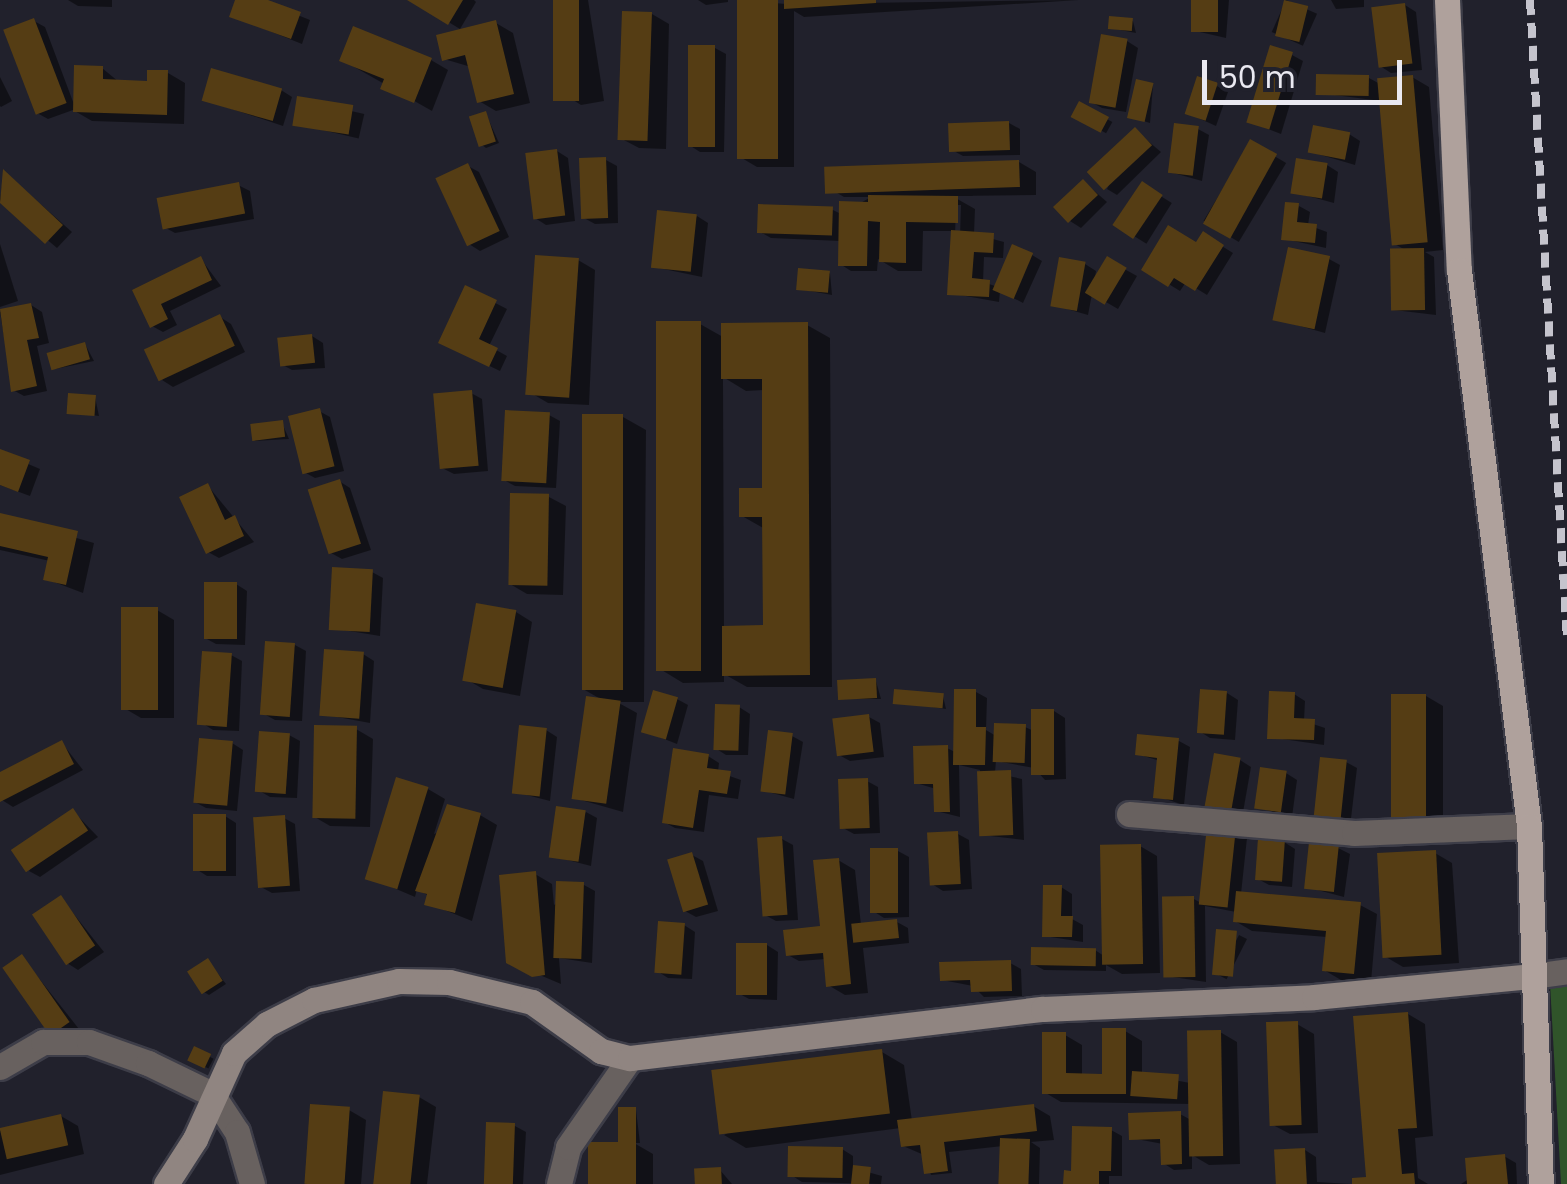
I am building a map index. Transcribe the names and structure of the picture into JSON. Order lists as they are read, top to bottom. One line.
{"scale_bar":"50 m"}
